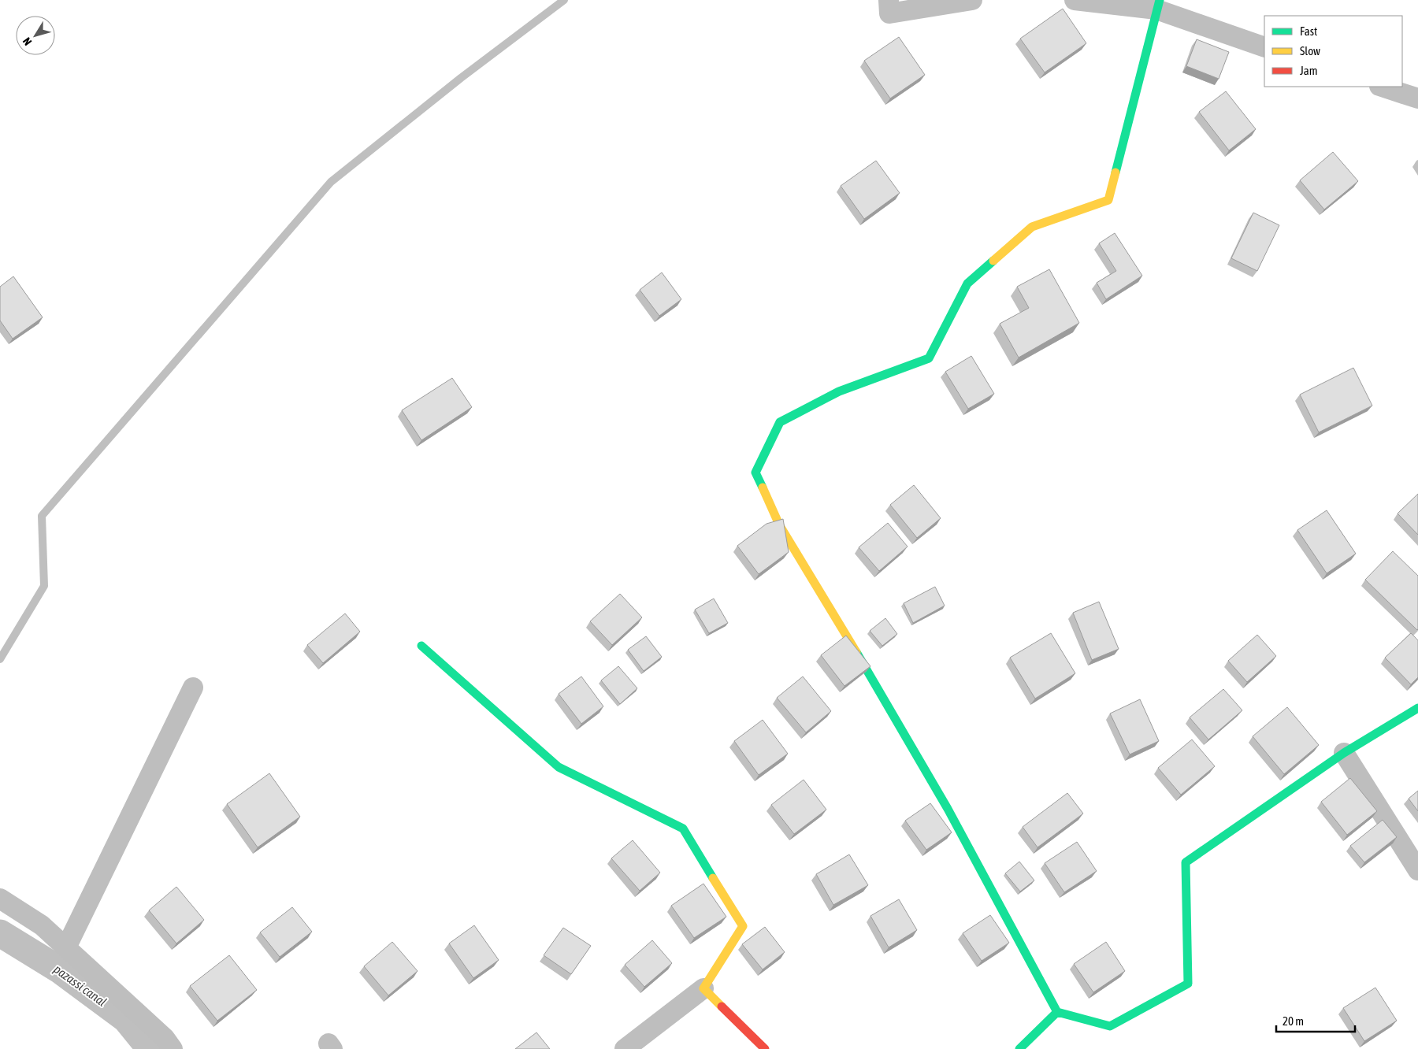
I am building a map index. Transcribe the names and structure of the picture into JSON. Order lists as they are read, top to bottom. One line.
{"water":["pazassi canal"],"legend":["Fast","Slow","Jam"],"scale_bar":"20 m","north":"bottom left"}
